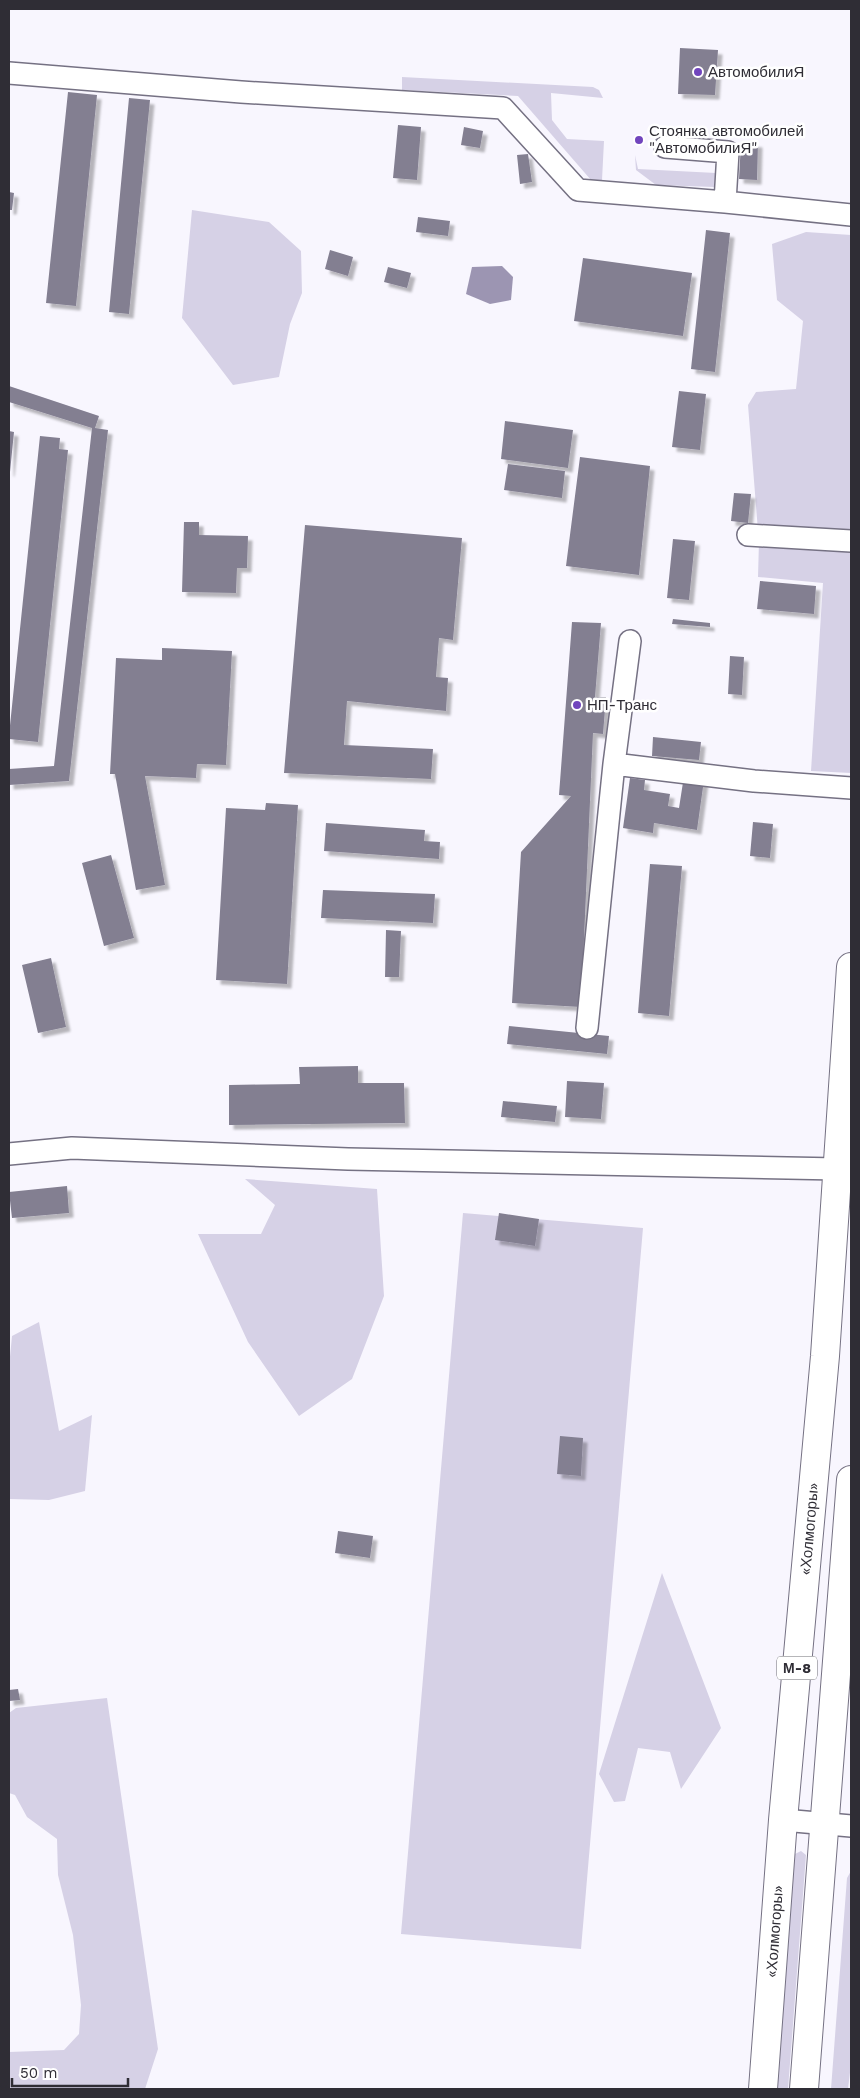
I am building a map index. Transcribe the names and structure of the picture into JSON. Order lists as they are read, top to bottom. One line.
{"streets":{"highway":["«Холмогоры»","М-8"]},"places":["АвтомобилиЯ","Стоянка автомобилей \"АвтомобилиЯ\"","НП-Транс"],"scale_bar":"50 m"}
